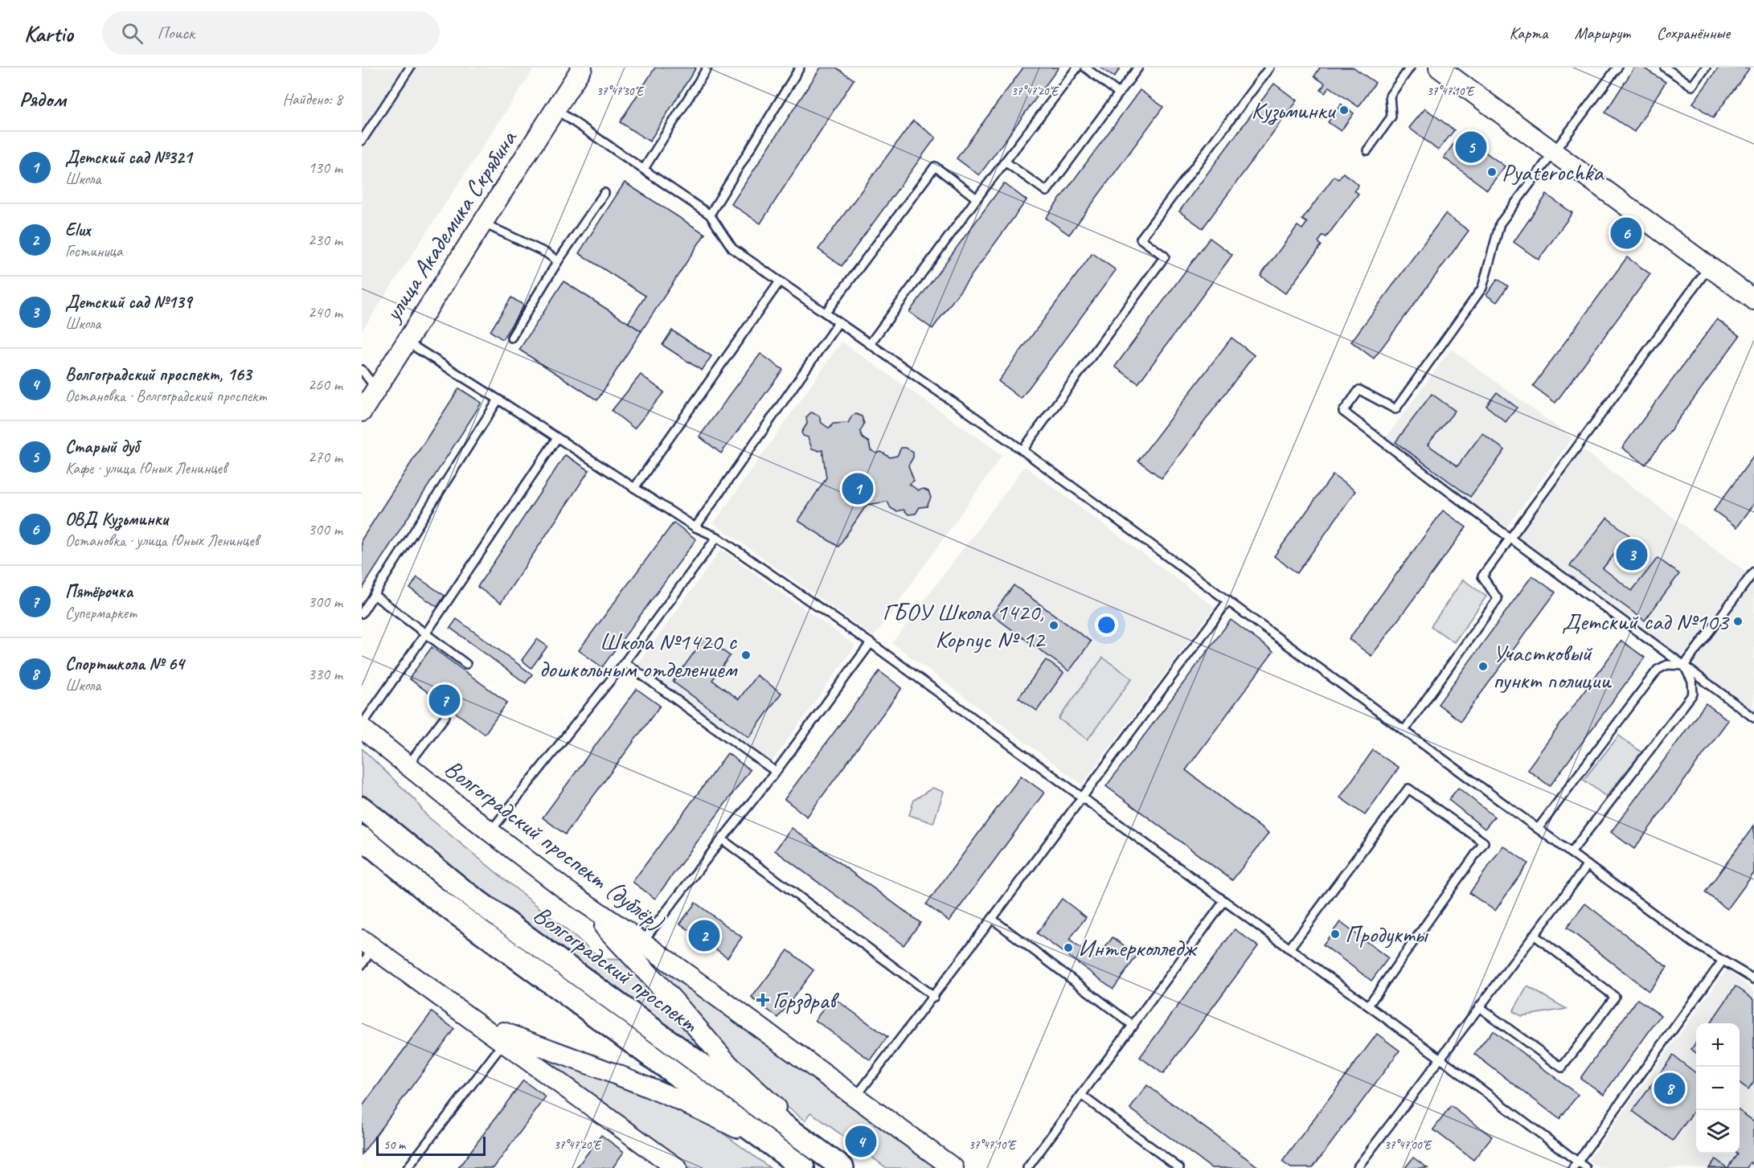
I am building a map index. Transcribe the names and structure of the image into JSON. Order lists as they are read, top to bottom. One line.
{"streets":{"main road":["улица Академика Скрябина","Волгоградский проспект (дублёр)","Волгоградский проспект"]},"places":{"other":["Кузьминки","Pyaterochka","Детский сад №103","ГБОУ Школа 1420, Корпус № 12","Школа №1420 с дошкольным отделением","Участковый пункт полиции","Продукты","Интерколледж"],"health":["Горздрав"]},"scale_bar":"50 m","page":{"header":"Kartio","search":"Поиск","nav":["Карта","Маршрут","Сохранённые"],"heading":["Рядом","Найдено: 8"],"pins":["5","6","1","3","7","2","8","4"],"list":[{"mark":"1","name":"Детский сад №321","note":"Школа","value":"130 m"},{"mark":"2","name":"Elux","note":"Гостиница","value":"230 m"},{"mark":"3","name":"Детский сад №139","note":"Школа","value":"240 m"},{"mark":"4","name":"Волгоградский проспект, 163","note":"Остановка · Волгоградский проспект","value":"260 m"},{"mark":"5","name":"Старый дуб","note":"Кафе · улица Юных Ленинцев","value":"270 m"},{"mark":"6","name":"ОВД Кузьминки","note":"Остановка · улица Юных Ленинцев","value":"300 m"},{"mark":"7","name":"Пятёрочка","note":"Супермаркет","value":"300 m"},{"mark":"8","name":"Спортшкола № 64","note":"Школа","value":"330 m"}],"map_buttons":["+","−"],"scale":"50 m"},"coordinates":["37°47'30\"E","37°47'20\"E","37°47'10\"E","37°47'00\"E"]}
